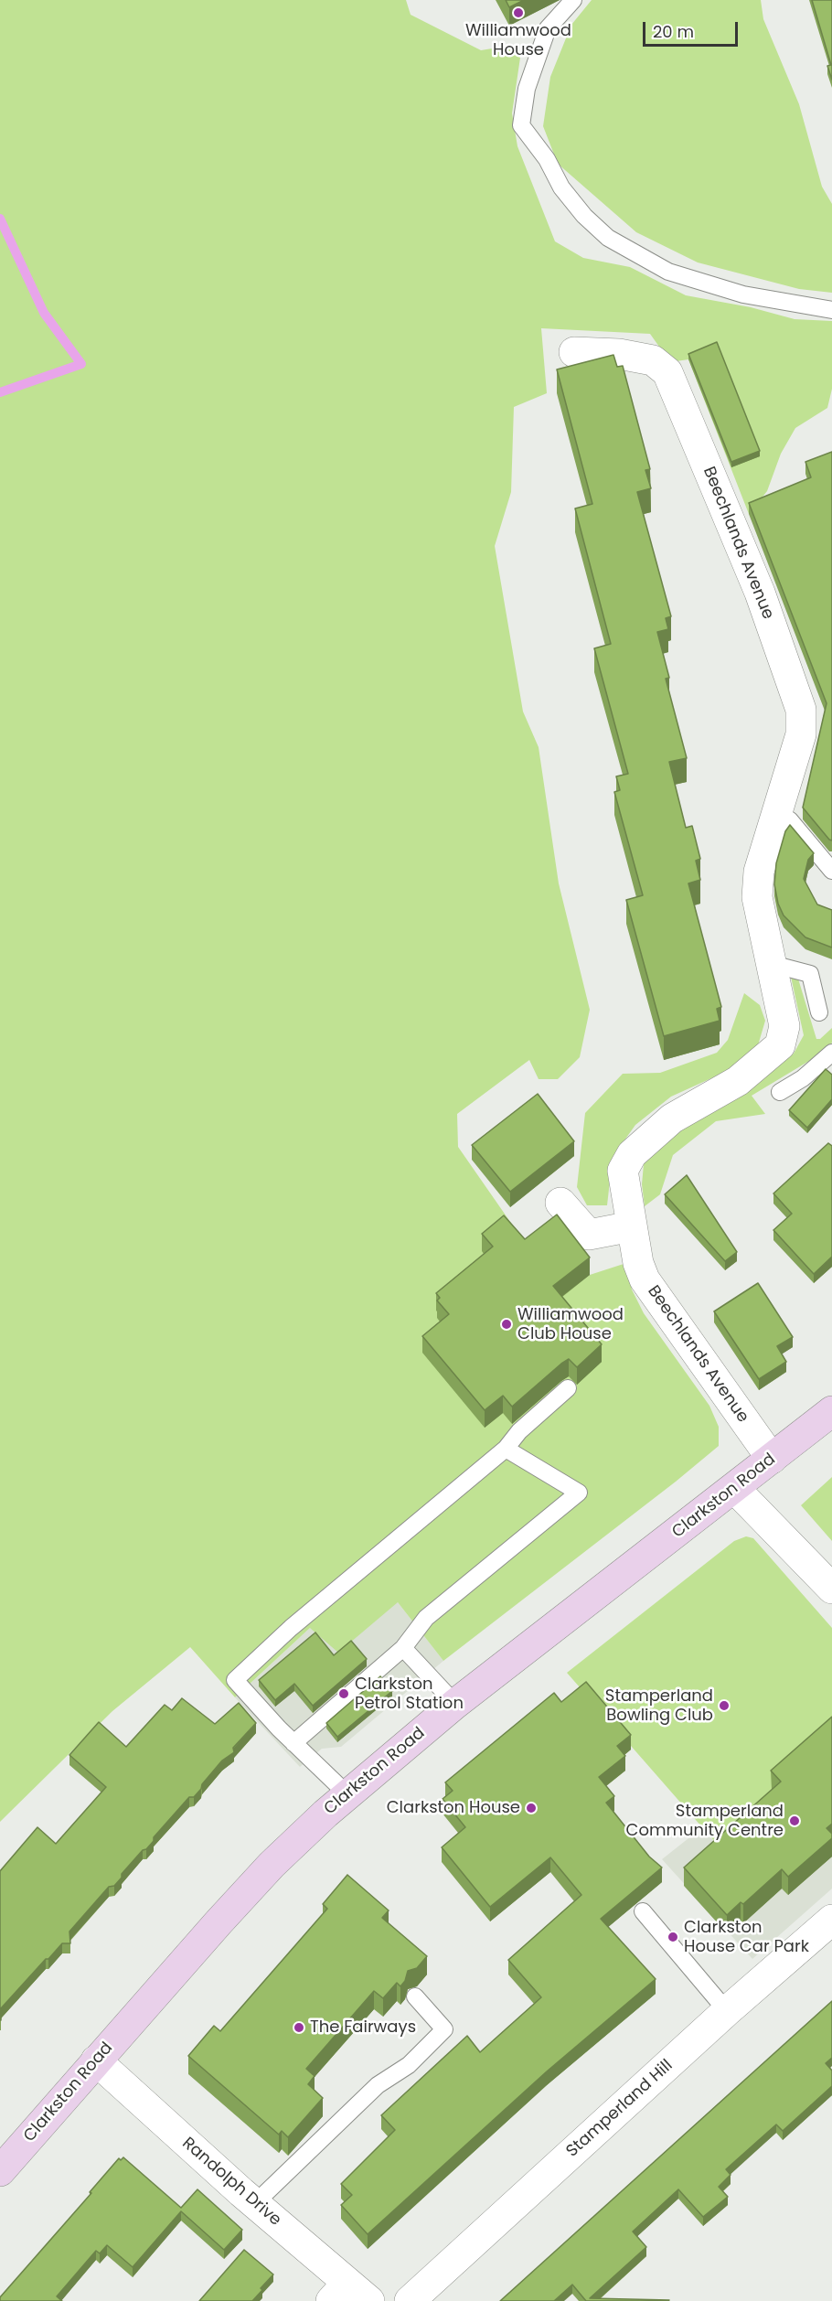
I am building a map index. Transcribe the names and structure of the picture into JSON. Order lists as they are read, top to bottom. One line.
{"streets":{"main road":["Clarkston Road"],"street":["Beechlands Avenue","Stamperland Hill","Randolph Drive"]},"crossings":[["Beechlands Avenue","Clarkston Road"],["Clarkston Road","Randolph Drive"]],"places":["Williamwood House","Williamwood Club House","Clarkston Petrol Station","Stamperland Bowling Club","Clarkston House","Stamperland Community Centre","Clarkston House Car Park","The Fairways"],"scale_bar":"20 m"}
